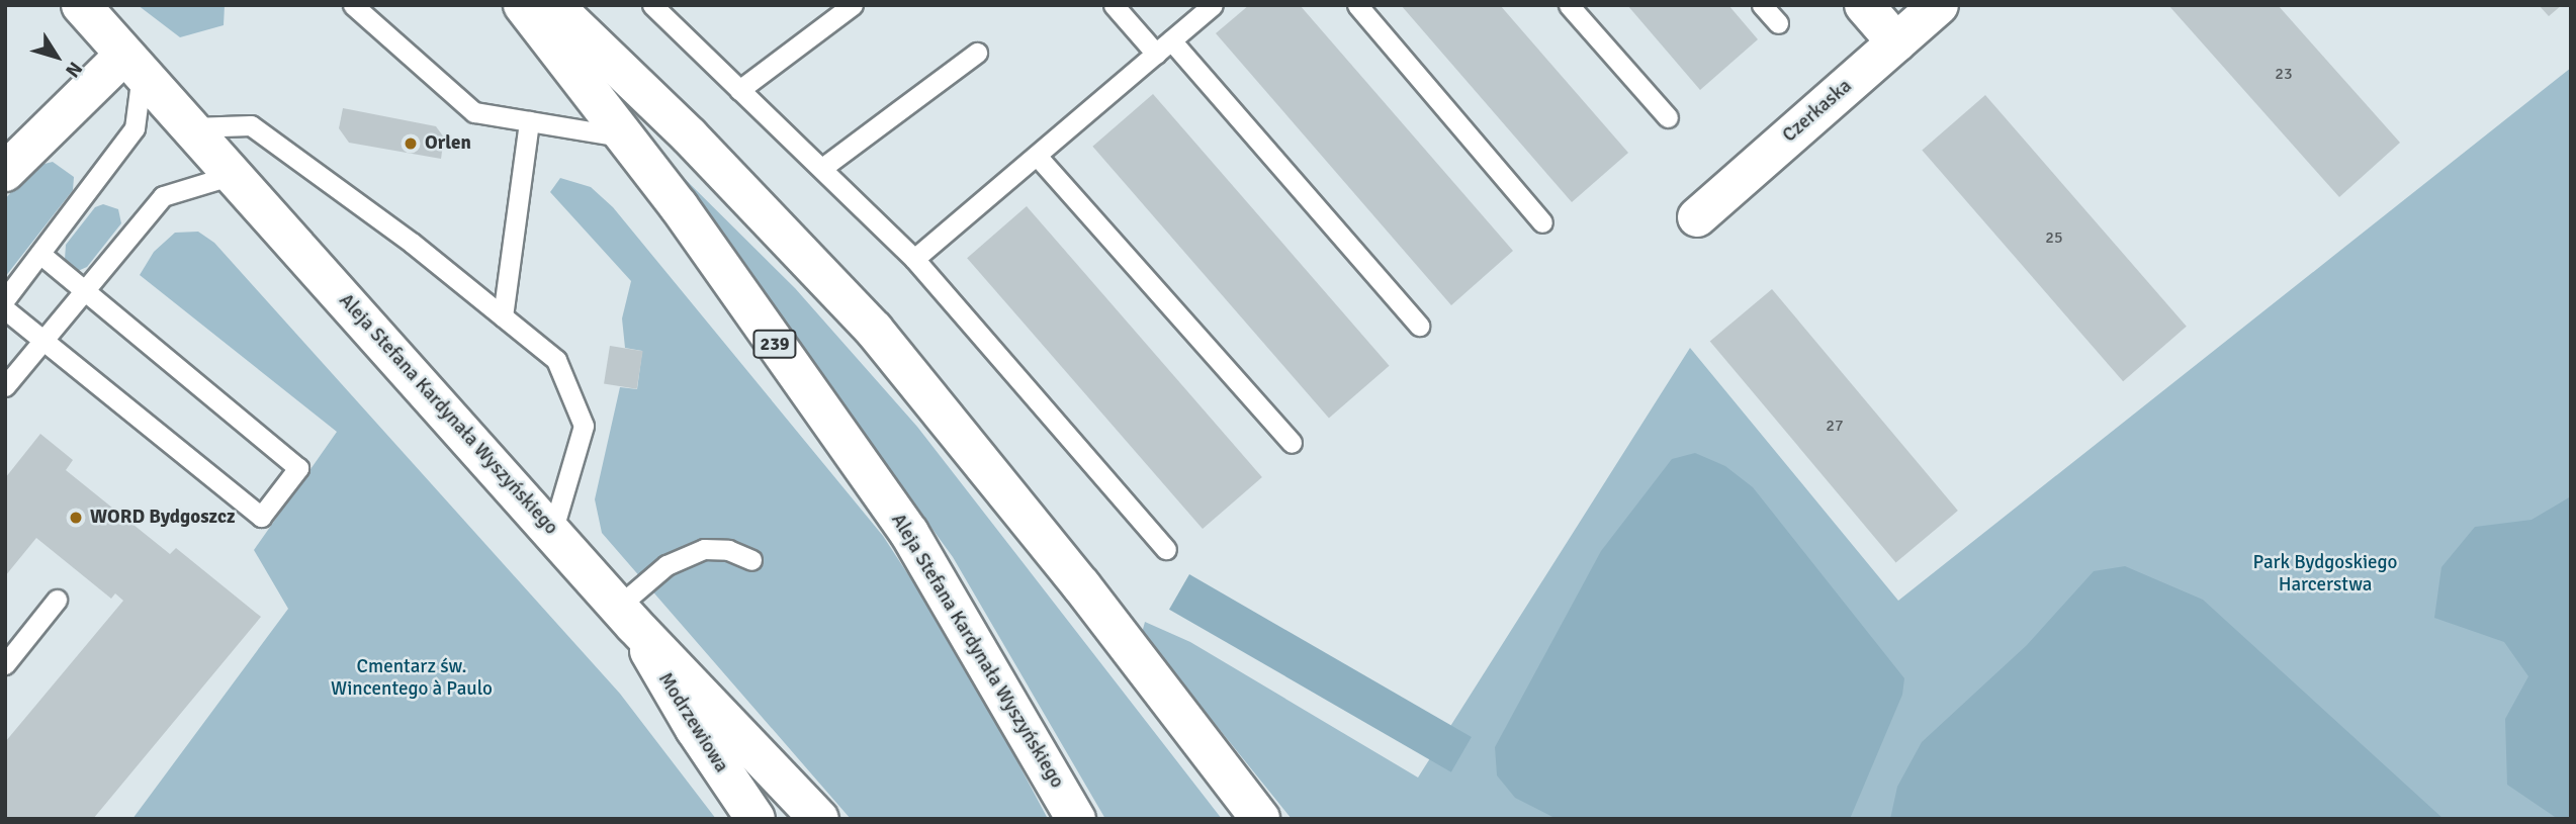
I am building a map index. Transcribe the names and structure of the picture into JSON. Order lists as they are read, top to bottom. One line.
{"streets":{"main road":["Czerkaska","239","Aleja Stefana Kardynała Wyszyńskiego","Modrzewiowa"]},"crossings":[["Aleja Stefana Kardynała Wyszyńskiego","Modrzewiowa"]],"parks":["Park Bydgoskiego Harcerstwa","Cmentarz św. Wincentego à Paulo"],"places":["Orlen","WORD Bydgoszcz"],"house_numbers":["23","25","27"],"north":"bottom right"}
